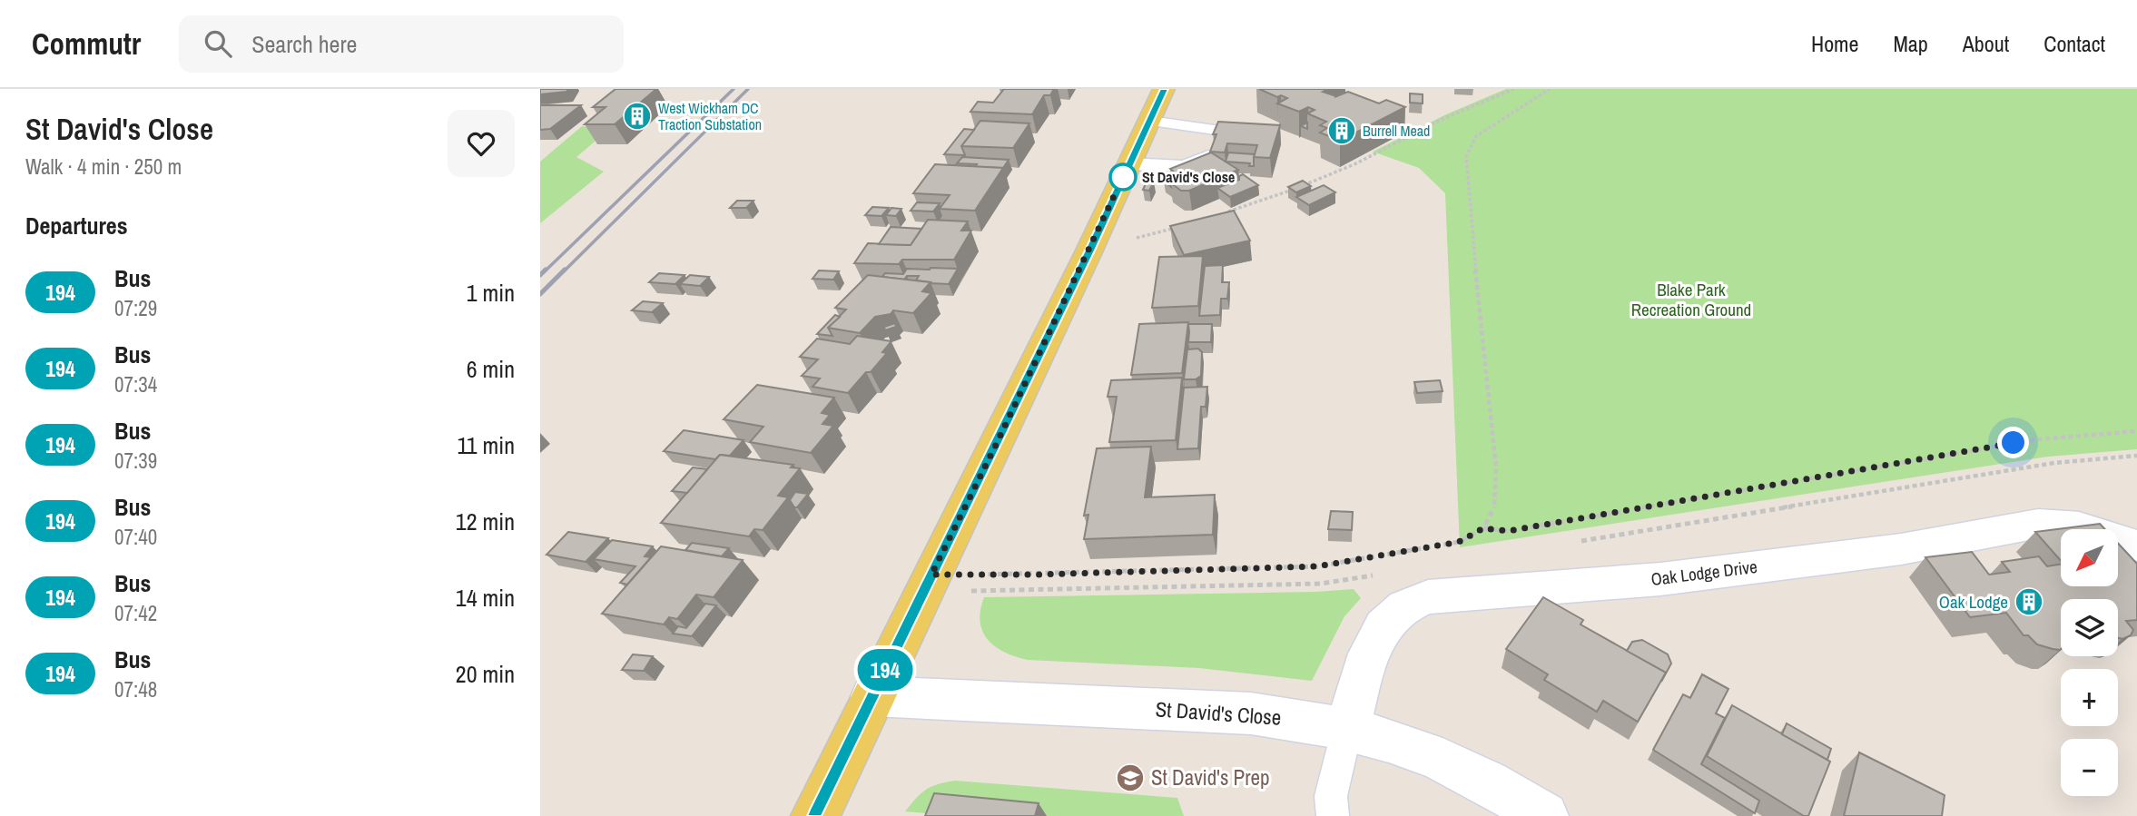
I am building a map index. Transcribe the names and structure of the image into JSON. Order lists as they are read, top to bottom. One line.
{"streets":{"street":["Oak Lodge Drive","St David's Close"]},"crossings":[["Oak Lodge Drive","St David's Close"]],"parks":["Blake Park Recreation Ground"],"places":{"building":["West Wickham DC Traction Substation","Burrell Mead","Oak Lodge"],"other":["St David's Close"],"school or university":["St David's Prep"]},"lines":["bus line 194"],"north":"bottom left","page":{"header":"Commutr","search":"Search here","nav":["Home","Map","About","Contact"],"heading":[["St David's Close","Walk · 4 min · 250 m"],"Departures"],"on_map":"194","list":[{"mark":"194","name":"Bus","note":"07:29","value":"1 min"},{"mark":"194","name":"Bus","note":"07:34","value":"6 min"},{"mark":"194","name":"Bus","note":"07:39","value":"11 min"},{"mark":"194","name":"Bus","note":"07:40","value":"12 min"},{"mark":"194","name":"Bus","note":"07:42","value":"14 min"},{"mark":"194","name":"Bus","note":"07:48","value":"20 min"}],"map_buttons":["+","−"]}}
